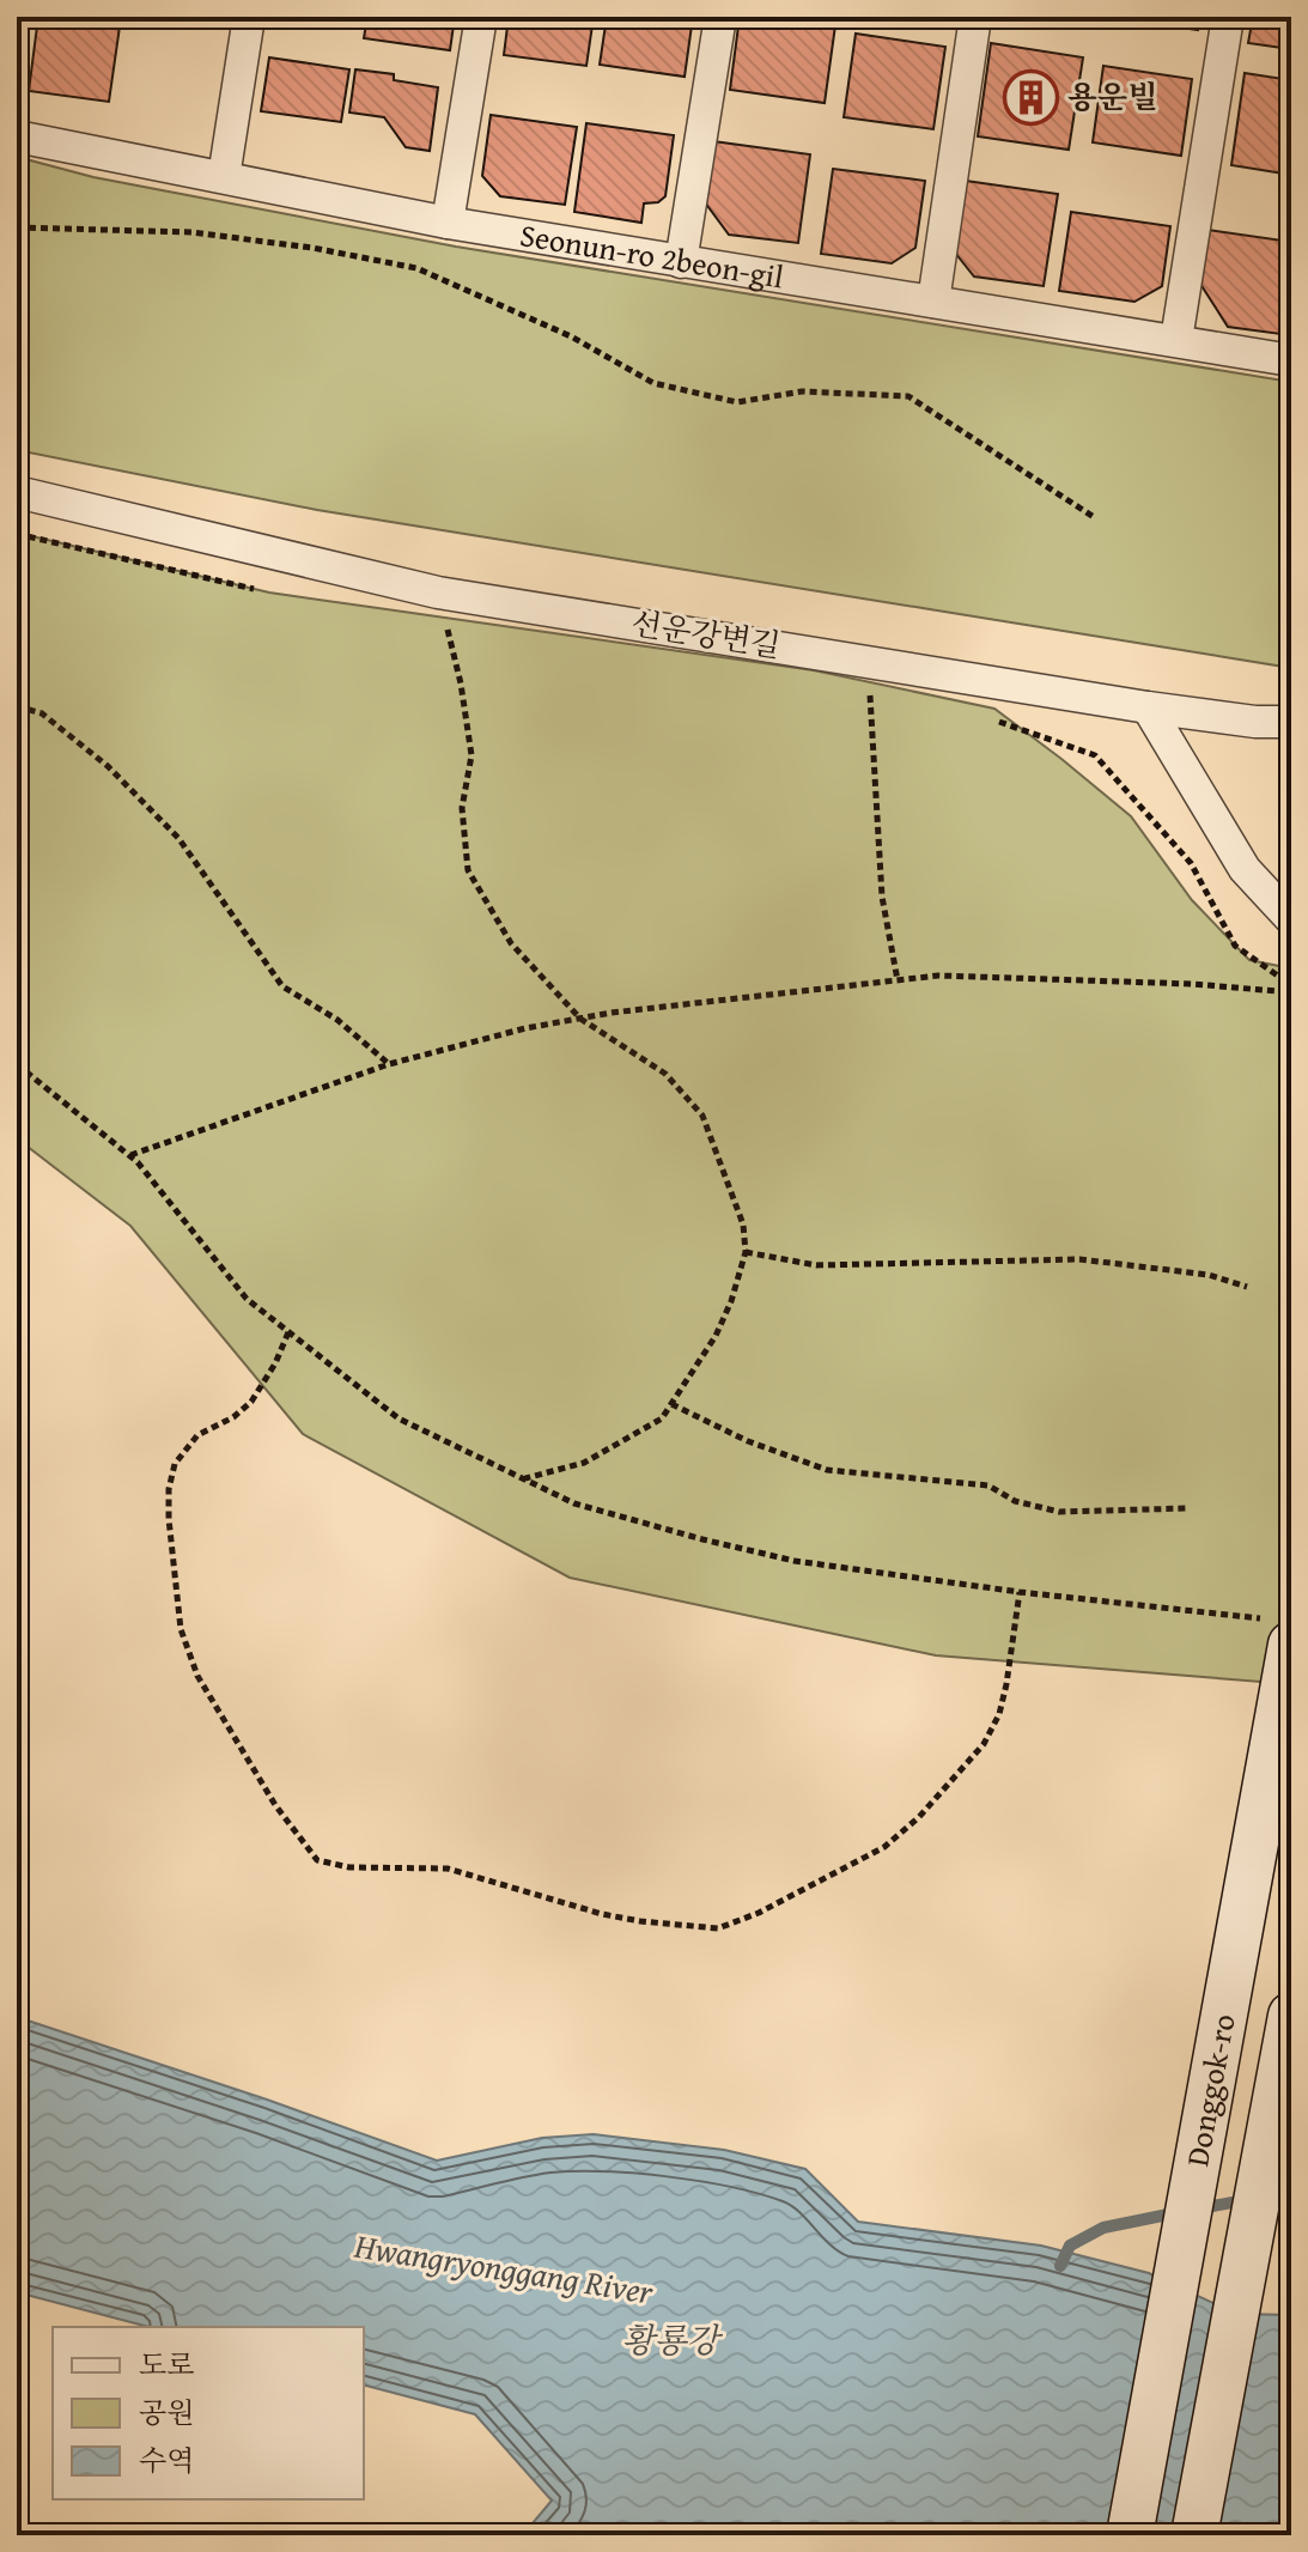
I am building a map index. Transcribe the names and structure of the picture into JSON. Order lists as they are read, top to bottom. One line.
{"streets":{"main road":["Donggok-ro"],"street":["Seonun-ro 2beon-gil","선운강변길"]},"water":["Hwangryonggang River","황룡강"],"places":{"building":["용운빌"]},"legend":["도로","공원","수역"]}
